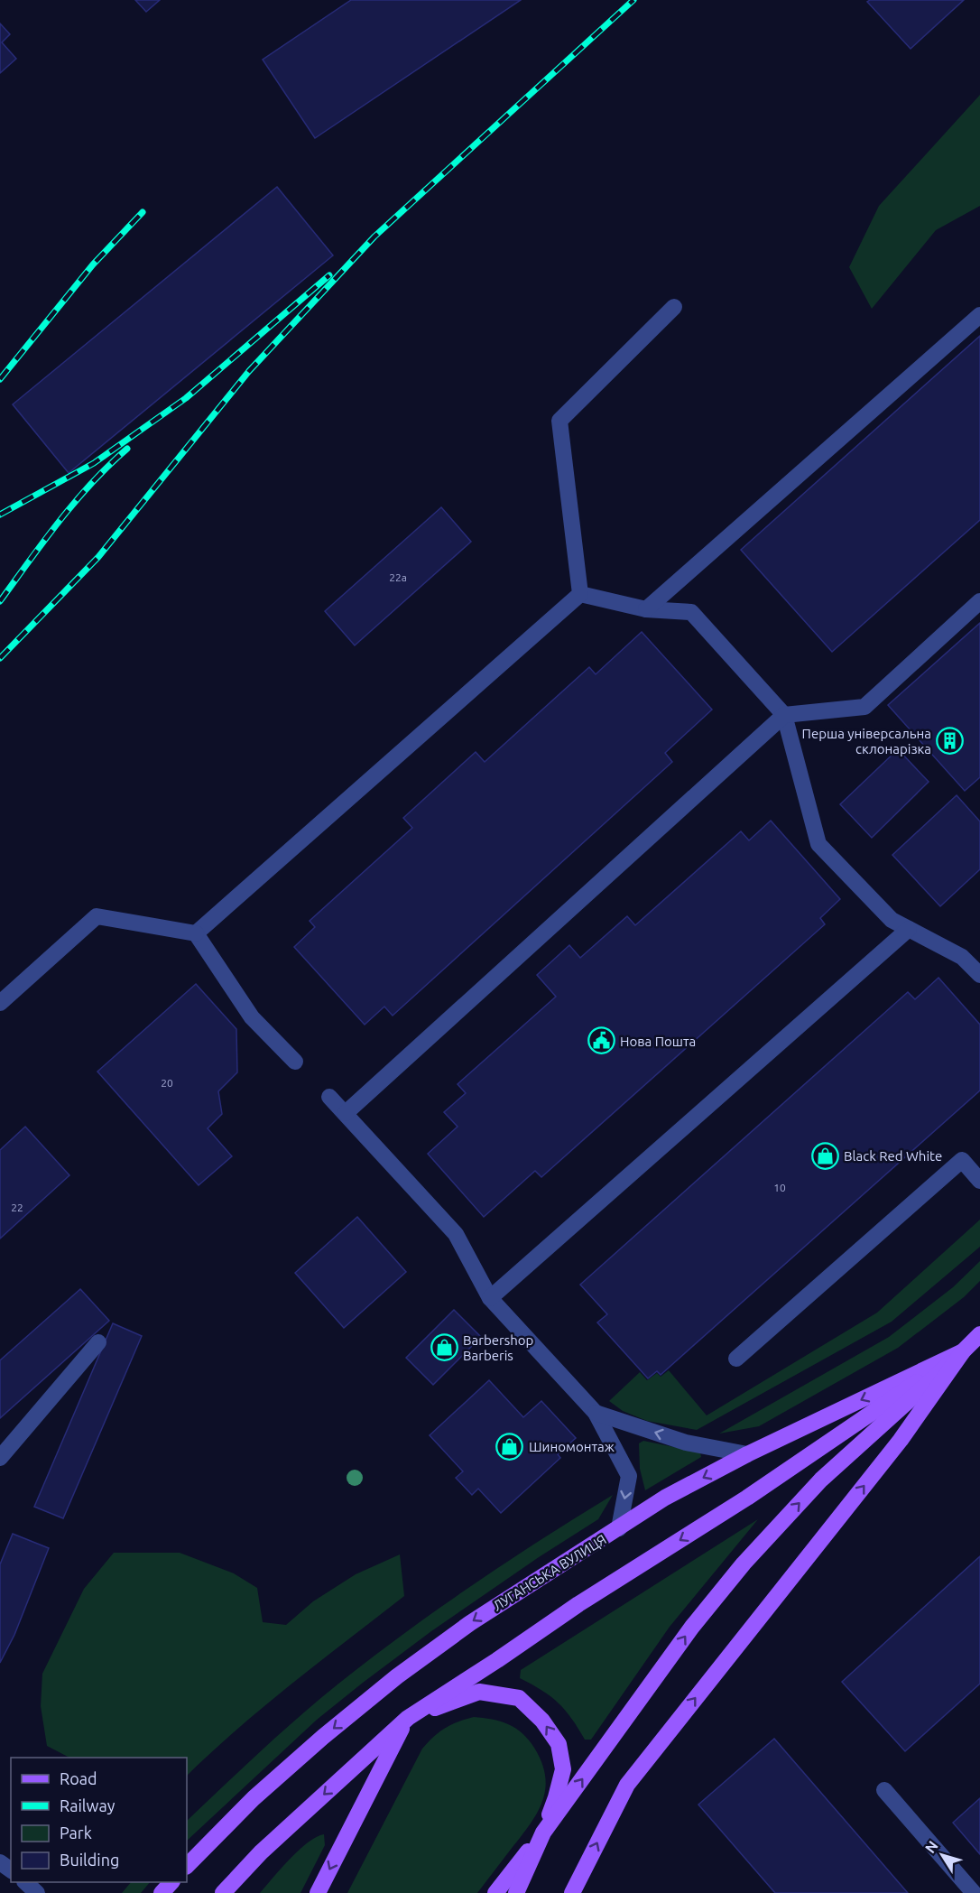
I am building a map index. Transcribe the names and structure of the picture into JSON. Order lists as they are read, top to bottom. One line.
{"streets":{"main road":["ЛУГАНСЬКА ВУЛИЦЯ"]},"places":{"building":["Перша універсальна склонарізка"],"public building":["Нова Пошта"],"shop":["Black Red White","Barbershop Barberis","Шиномонтаж"]},"house_numbers":["22а","20","10","22"],"legend":["Road","Railway","Park","Building"],"north":"top left"}
